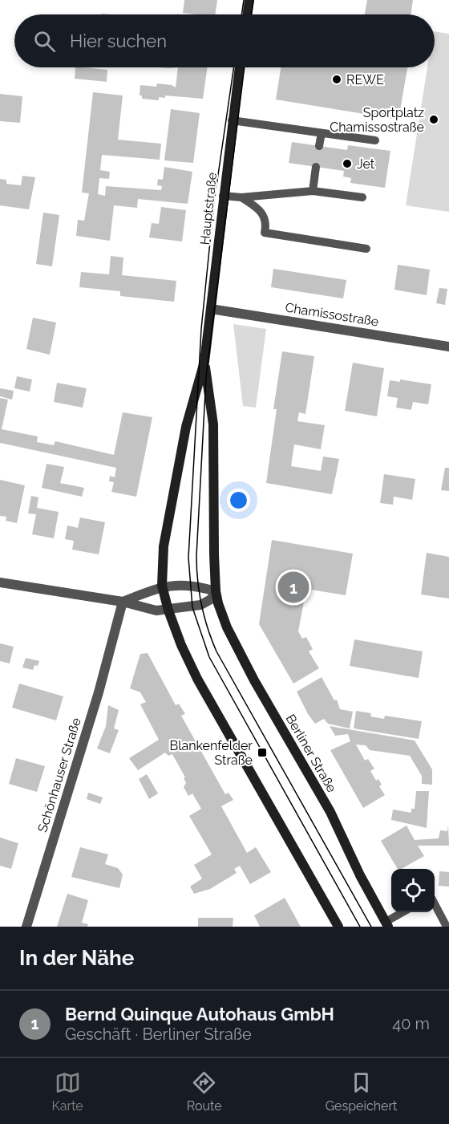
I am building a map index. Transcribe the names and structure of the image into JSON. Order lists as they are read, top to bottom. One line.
{"streets":{"main road":["Hauptstraße","Berliner Straße"],"street":["Chamissostraße","Schönhauser Straße"]},"crossings":[["Hauptstraße","Chamissostraße"],["Hauptstraße","Berliner Straße"]],"places":{"other":["REWE","Sportplatz Chamissostraße","Jet"],"transit":["Blankenfelder Straße"]},"page":{"search":"Hier suchen","pins":"1","heading":"In der Nähe","list":[{"mark":"1","name":"Bernd Quinque Autohaus GmbH","note":"Geschäft · Berliner Straße","value":"40 m"}],"nav":["Karte","Route","Gespeichert"]}}
